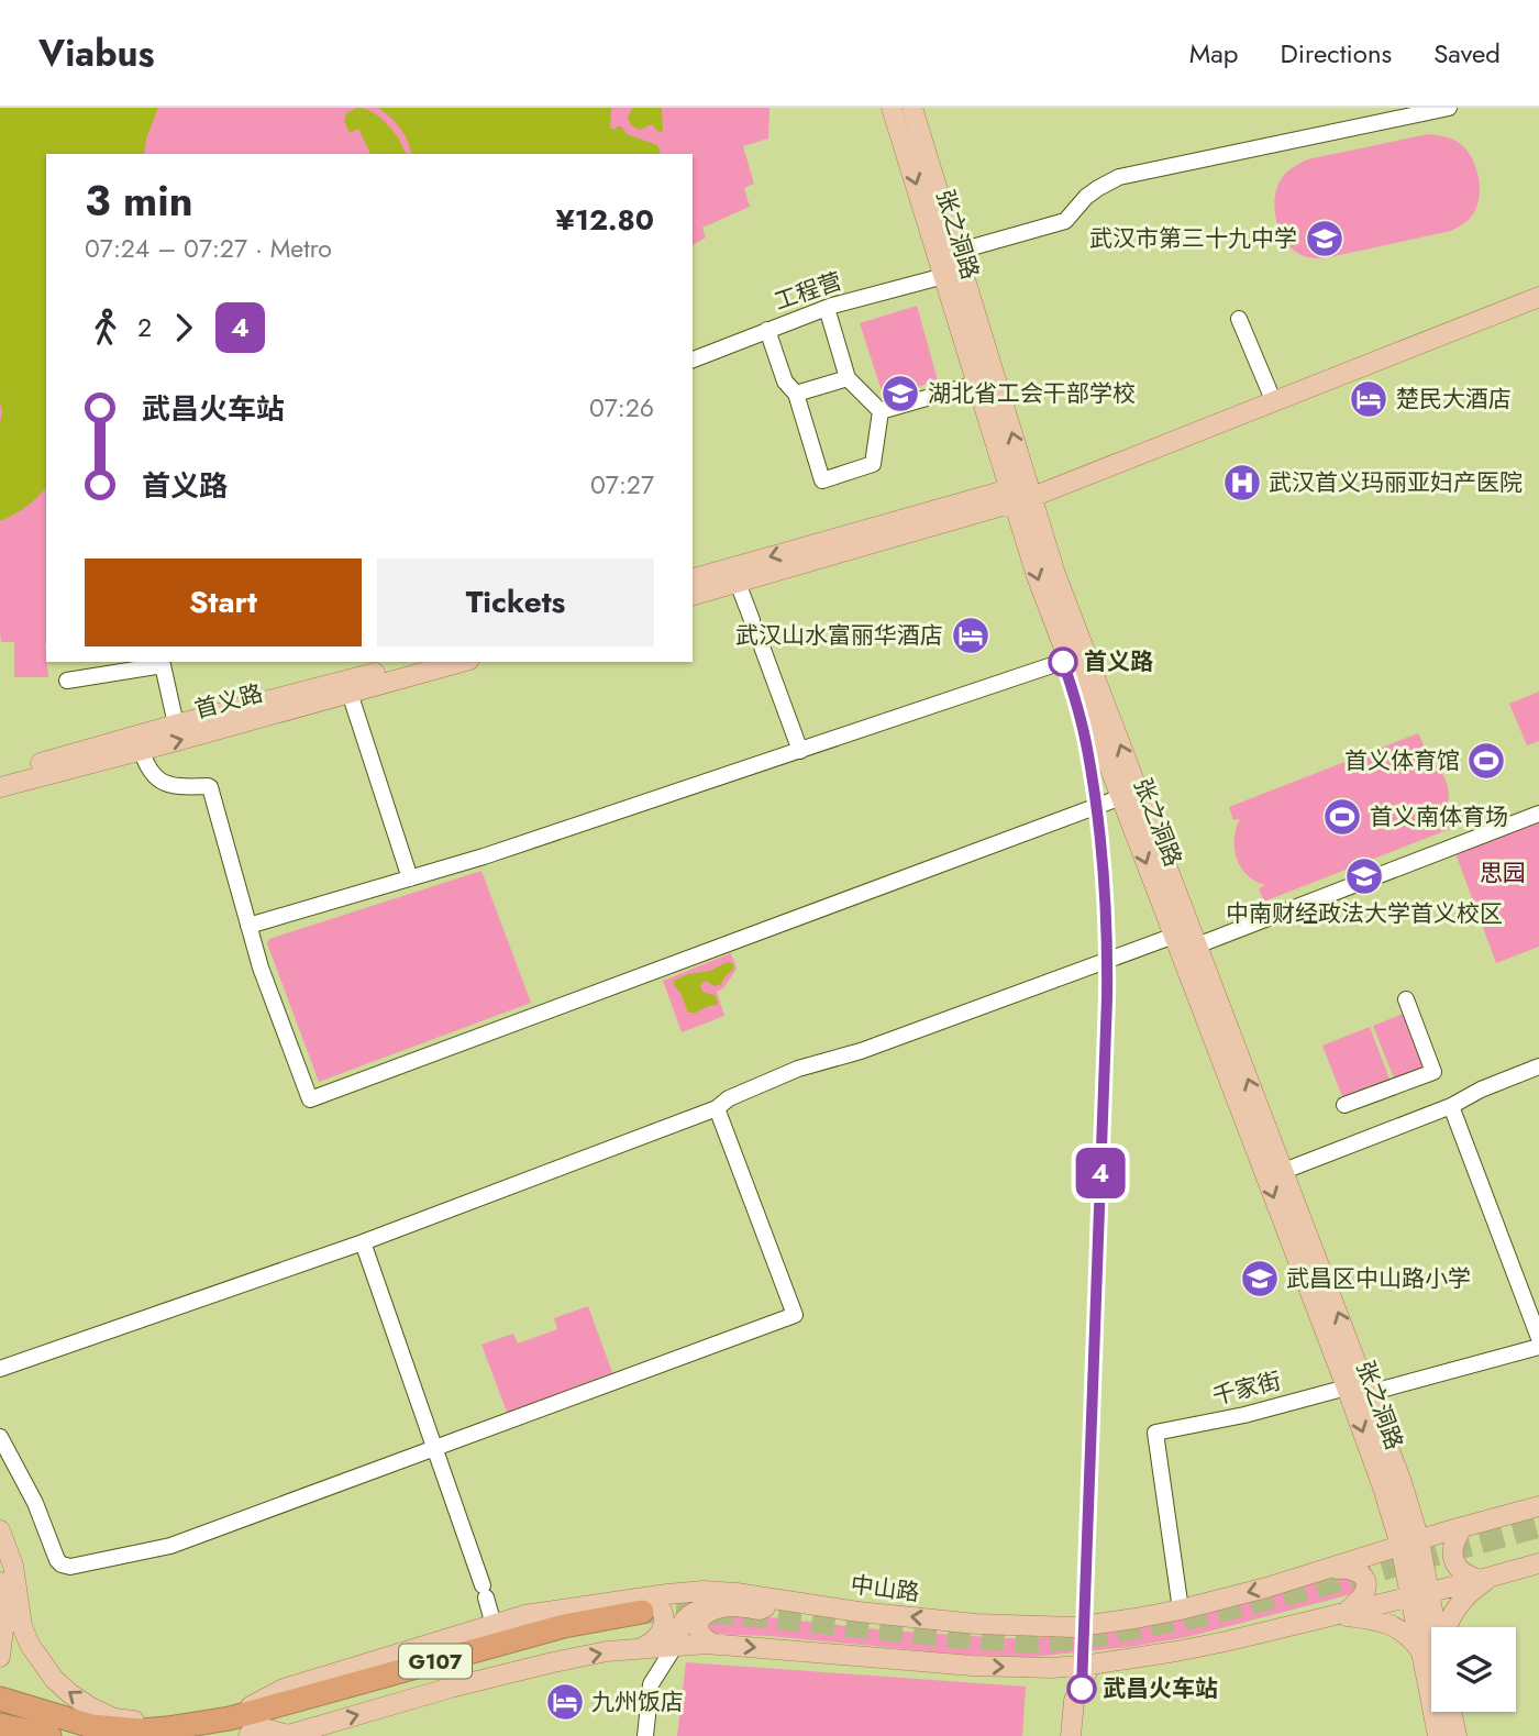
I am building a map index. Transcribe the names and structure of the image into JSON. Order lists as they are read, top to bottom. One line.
{"streets":{"highway":["G107"],"main road":["张之洞路","首义路","中山路"],"street":["工程营","千家街"]},"crossings":[["张之洞路","工程营"],["张之洞路","千家街"],["张之洞路","中山路"],["千家街","中山路"],["中山路","G107"]],"parks":["思园"],"places":{"school or university":["武汉市第三十九中学","湖北省工会干部学校","中南财经政法大学首义校区","武昌区中山路小学"],"hotel":["楚民大酒店","武汉山水富丽华酒店","九州饭店"],"hospital":["武汉首义玛丽亚妇产医院"],"other":["首义路","武昌火车站"],"sports":["首义体育馆","首义南体育场"]},"lines":["metro line 4"],"page":{"header":"Viabus","nav":["Map","Directions","Saved"],"on_map":"4","heading":["3 min","07:24 – 07:27 · Metro","¥12.80"],"legs":["2","4"],"list":[{"name":"武昌火车站","value":"07:26"},{"name":"首义路","value":"07:27"}],"buttons":["Start","Tickets"]}}
